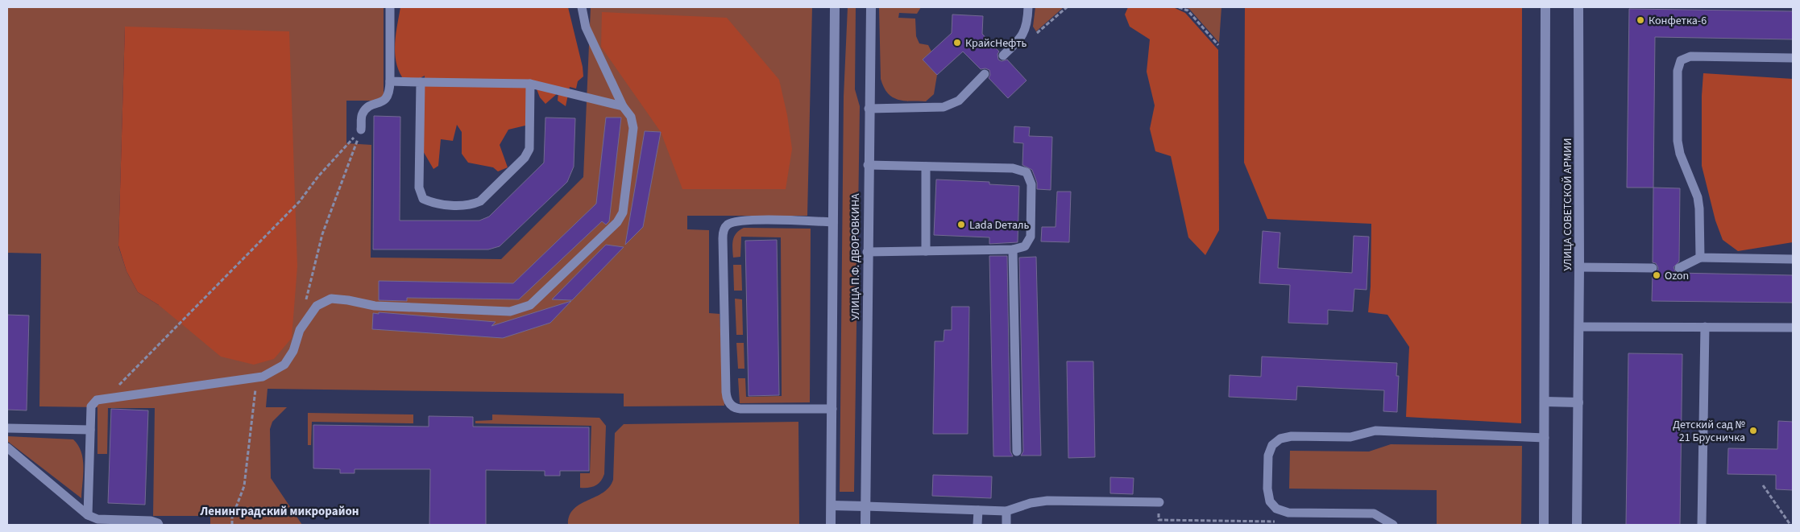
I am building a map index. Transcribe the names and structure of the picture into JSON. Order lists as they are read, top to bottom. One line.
{"streets":{"street":["УЛИЦА СОВЕТСКОЙ АРМИИ","УЛИЦА П.Ф. ДВОРОВКИНА"]},"districts":["Ленинградский микрорайон"],"places":["Конфетка-6","КрайсНефть","Lada Dеталь","Ozon","Детский сад № 21 Брусничка"]}
